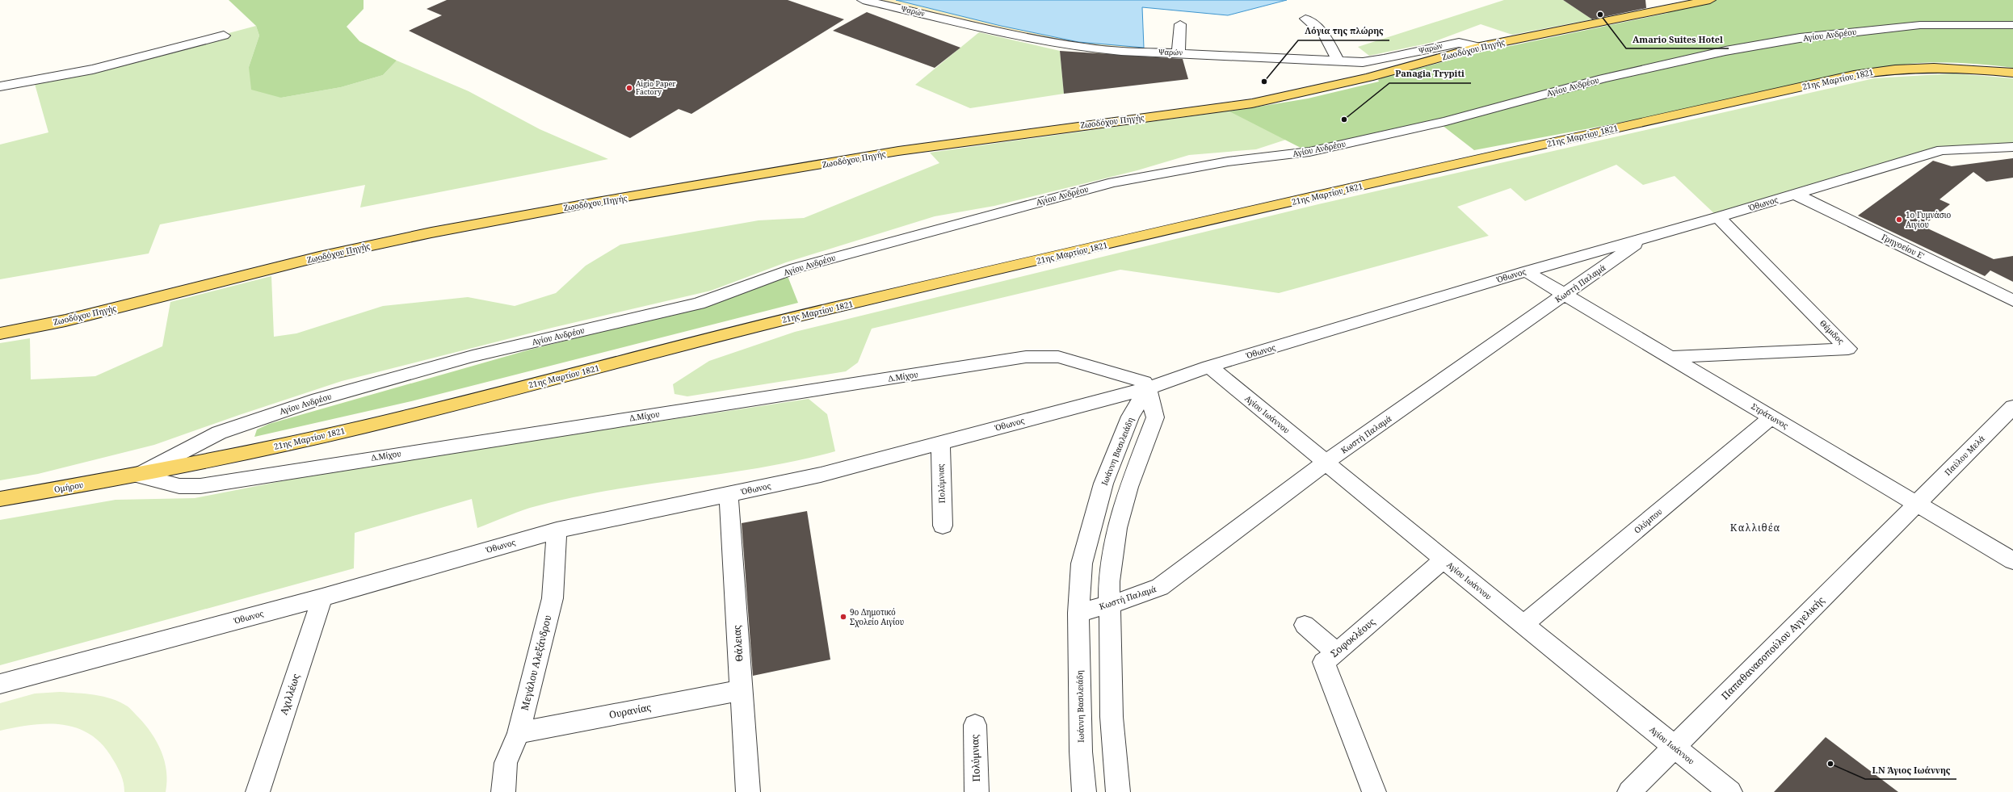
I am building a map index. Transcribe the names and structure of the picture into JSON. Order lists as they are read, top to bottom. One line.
{"streets":{"main road":["Ζωοδόχου Πηγής","21ης Μαρτίου 1821","Ομήρου"],"street":["Ψαρών","Αγίου Ανδρέου","Όθωνος","Γρηγοείου Ε'","Κωστή Παλαμά","Θέμιδος","Δ.Μίχου","Αγίου Ιωάννου","Στράτωνος","Ιωάννη Βασιλειάδη","Παύλου Μελά","Πολύμνιας","Ολύμπου","Σοφοκλέους","Θάλειας","Παπαθανασοπούλου Αγγελικής","Μεγάλου Αλεξάνδρου","Αχιλλέως","Ουρανίας"]},"crossings":[["Ψαρών","Ζωοδόχου Πηγής"],["Αγίου Ανδρέου","21ης Μαρτίου 1821"],["Αγίου Ανδρέου","Δ.Μίχου"],["Αγίου Ανδρέου","Ομήρου"],["21ης Μαρτίου 1821","Δ.Μίχου"],["21ης Μαρτίου 1821","Ομήρου"],["Όθωνος","Γρηγοείου Ε'"],["Όθωνος","Κωστή Παλαμά"],["Όθωνος","Θέμιδος"],["Όθωνος","Δ.Μίχου"],["Όθωνος","Αγίου Ιωάννου"],["Όθωνος","Στράτωνος"],["Όθωνος","Ιωάννη Βασιλειάδη"],["Όθωνος","Πολύμνιας"],["Όθωνος","Θάλειας"],["Όθωνος","Μεγάλου Αλεξάνδρου"],["Όθωνος","Αχιλλέως"],["Κωστή Παλαμά","Αγίου Ιωάννου"],["Κωστή Παλαμά","Στράτωνος"],["Κωστή Παλαμά","Ιωάννη Βασιλειάδη"],["Θέμιδος","Στράτωνος"],["Δ.Μίχου","Ιωάννη Βασιλειάδη"],["Δ.Μίχου","Ομήρου"],["Αγίου Ιωάννου","Ολύμπου"],["Αγίου Ιωάννου","Σοφοκλέους"],["Αγίου Ιωάννου","Παπαθανασοπούλου Αγγελικής"],["Στράτωνος","Παύλου Μελά"],["Στράτωνος","Ολύμπου"],["Στράτωνος","Παπαθανασοπούλου Αγγελικής"],["Παύλου Μελά","Παπαθανασοπούλου Αγγελικής"],["Θάλειας","Ουρανίας"],["Μεγάλου Αλεξάνδρου","Ουρανίας"]],"districts":["Καλλιθέα"],"places":["Amario Suites Hotel","Λόγια της πλώρης","Aigio Paper Factory","Panagia Trypiti","1ο Γυμνάσιο Αιγίου","9ο Δημοτικό Σχολείο Αιγίου","Ι.Ν Άγιος Ιωάννης"]}
